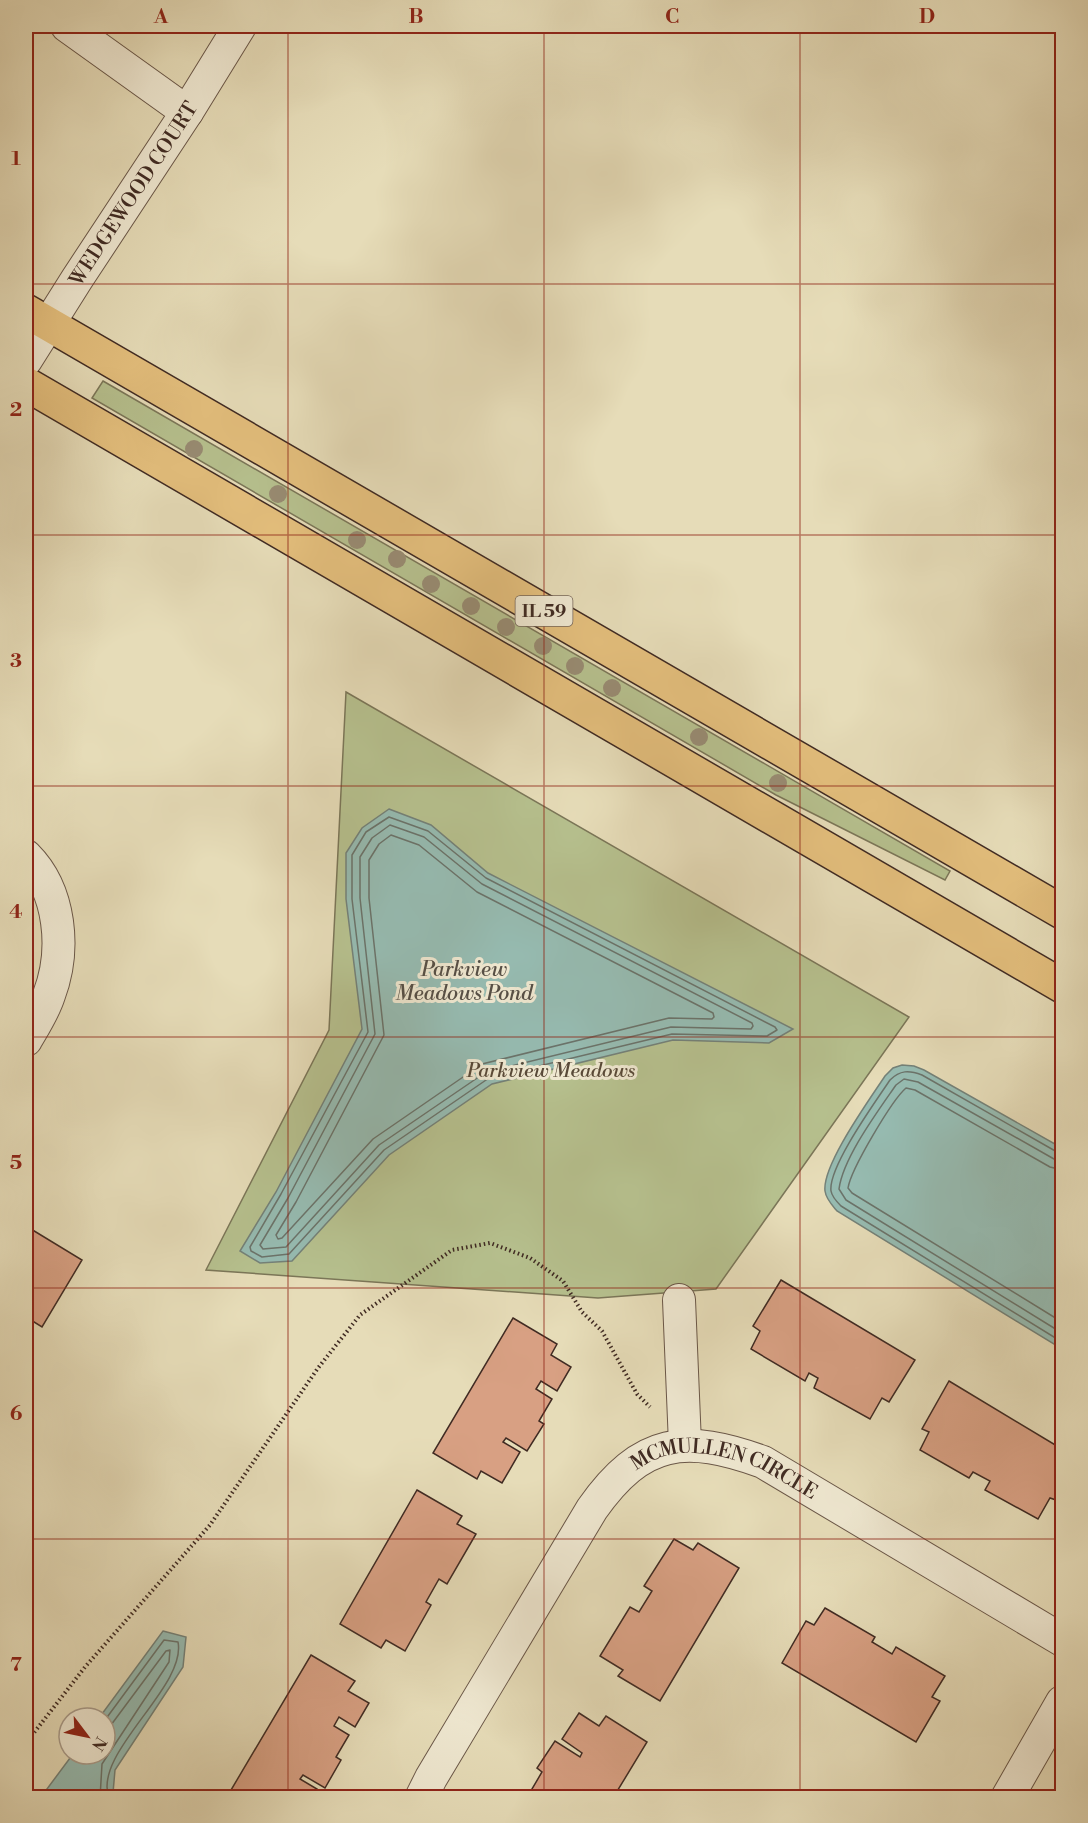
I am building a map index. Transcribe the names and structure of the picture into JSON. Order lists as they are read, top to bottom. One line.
{"streets":{"main road":["IL 59"],"street":["WEDGEWOOD COURT","MCMULLEN CIRCLE"]},"crossings":[["WEDGEWOOD COURT","IL 59"]],"water":["Parkview Meadows Pond"],"parks":["Parkview Meadows"],"north":"bottom right","grid":{"columns":["A","B","C","D"],"rows":["1","2","3","4","5","6","7"]}}
